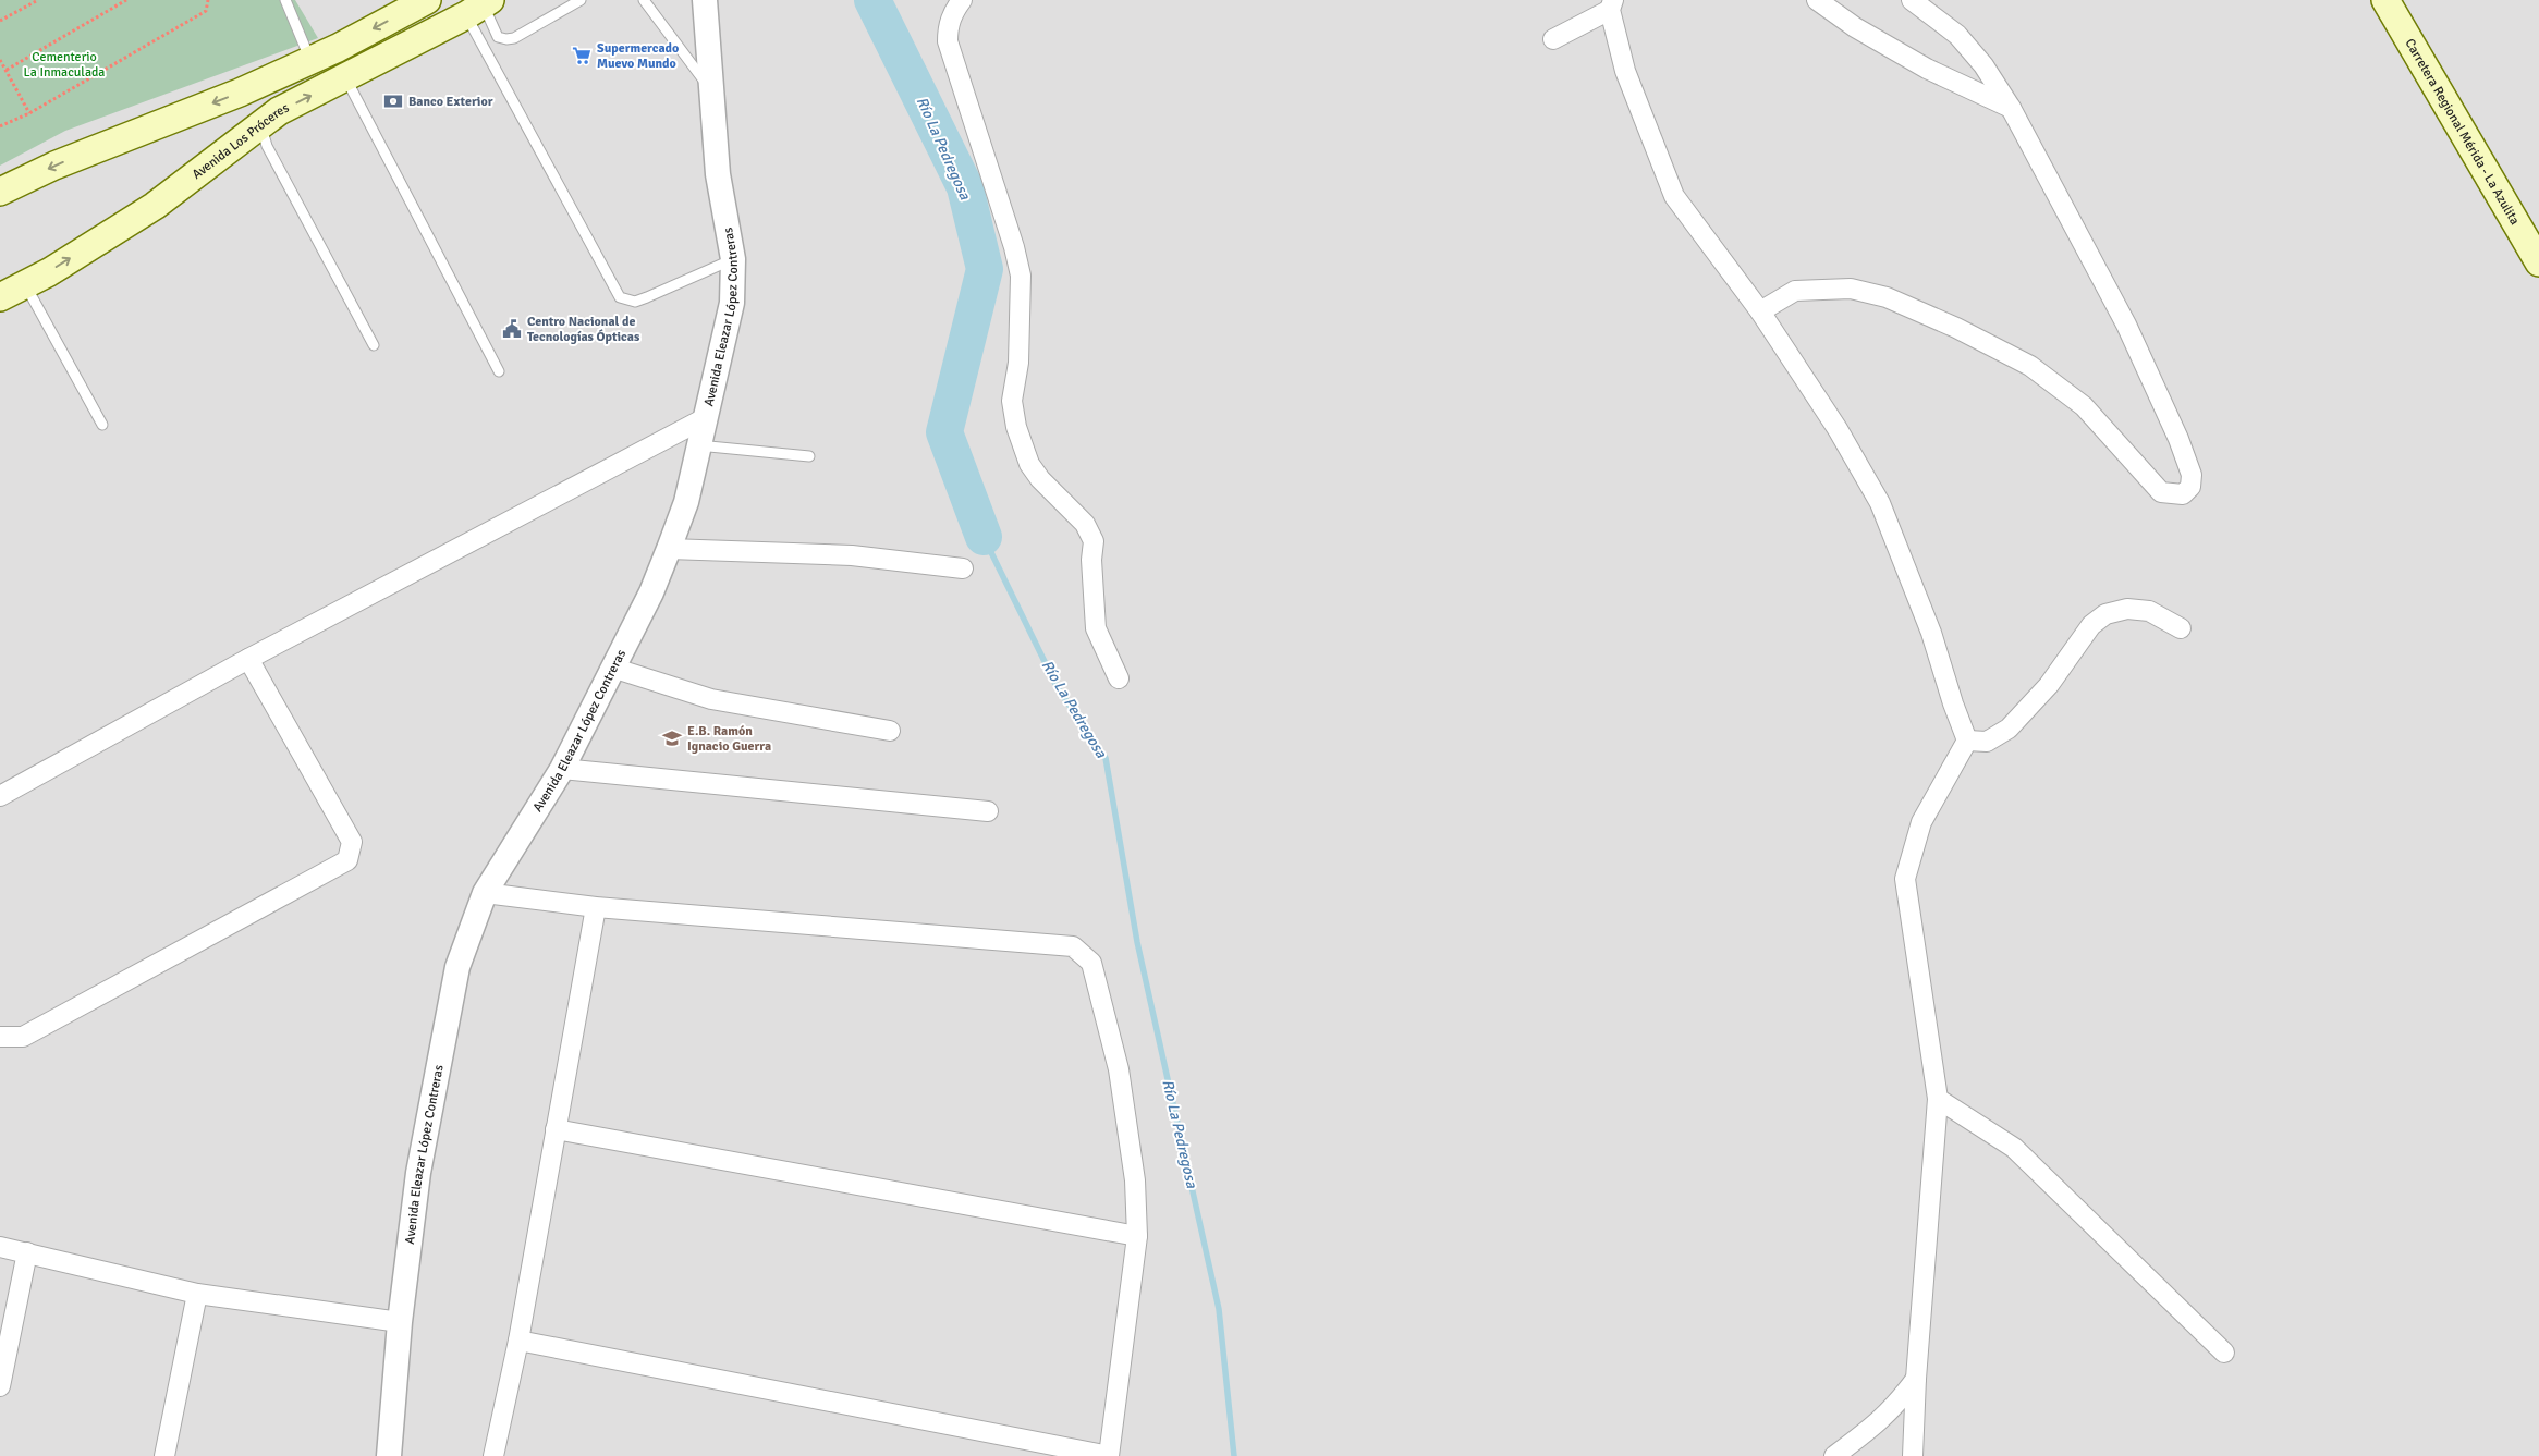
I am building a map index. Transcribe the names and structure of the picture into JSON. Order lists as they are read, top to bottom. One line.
{"streets":{"main road":["Carretera Regional Mérida - La Azulita","Avenida Los Próceres"],"street":["Avenida Eleazar López Contreras"]},"water":["Río La Pedregosa"],"parks":["Cementerio La Inmaculada"],"places":{"supermarket":["Supermercado Muevo Mundo"],"bank":["Banco Exterior"],"public building":["Centro Nacional de Tecnologías Ópticas"],"school or university":["E.B. Ramón Ignacio Guerra"]}}
